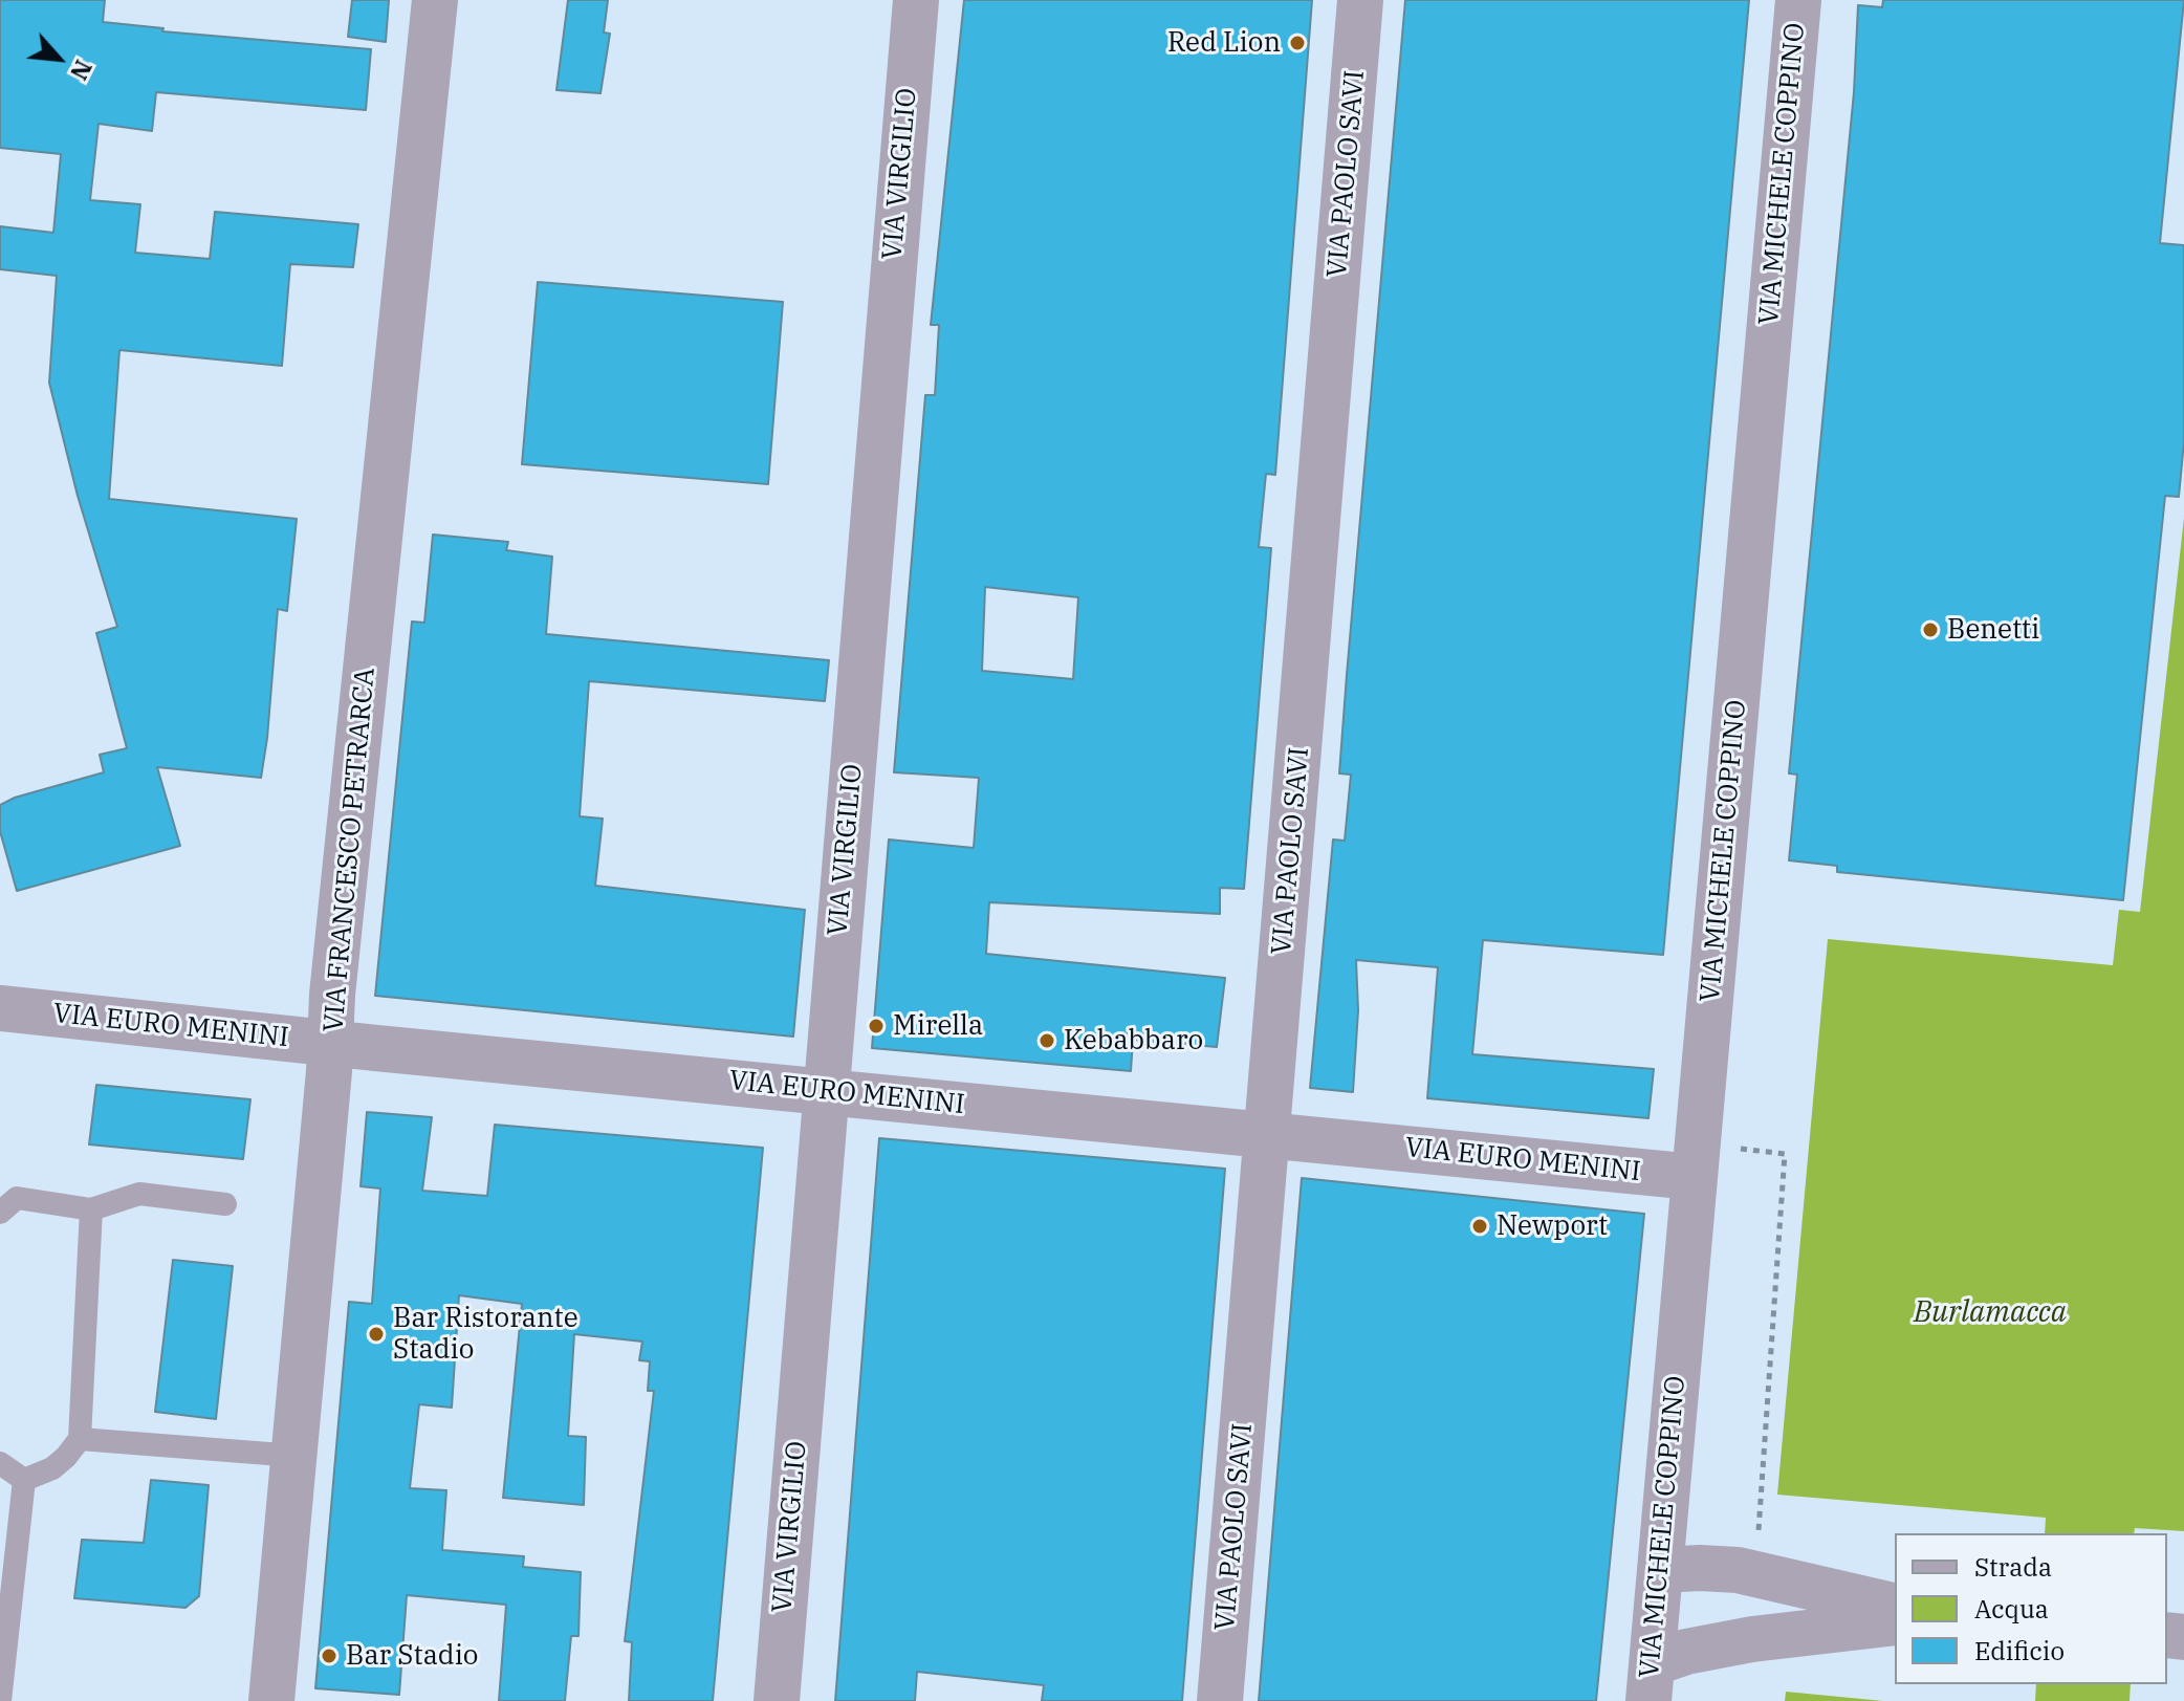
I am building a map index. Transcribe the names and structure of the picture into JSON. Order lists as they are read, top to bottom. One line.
{"streets":{"street":["VIA VIRGILIO","VIA PAOLO SAVI","VIA MICHELE COPPINO","VIA FRANCESCO PETRARCA","VIA EURO MENINI"]},"crossings":[["VIA VIRGILIO","VIA EURO MENINI"],["VIA PAOLO SAVI","VIA EURO MENINI"],["VIA MICHELE COPPINO","VIA EURO MENINI"],["VIA FRANCESCO PETRARCA","VIA EURO MENINI"]],"water":["Burlamacca"],"places":["Red Lion","Benetti","Mirella","Kebabbaro","Newport","Bar Ristorante Stadio","Bar Stadio"],"legend":["Strada","Acqua","Edificio"],"north":"bottom right"}
